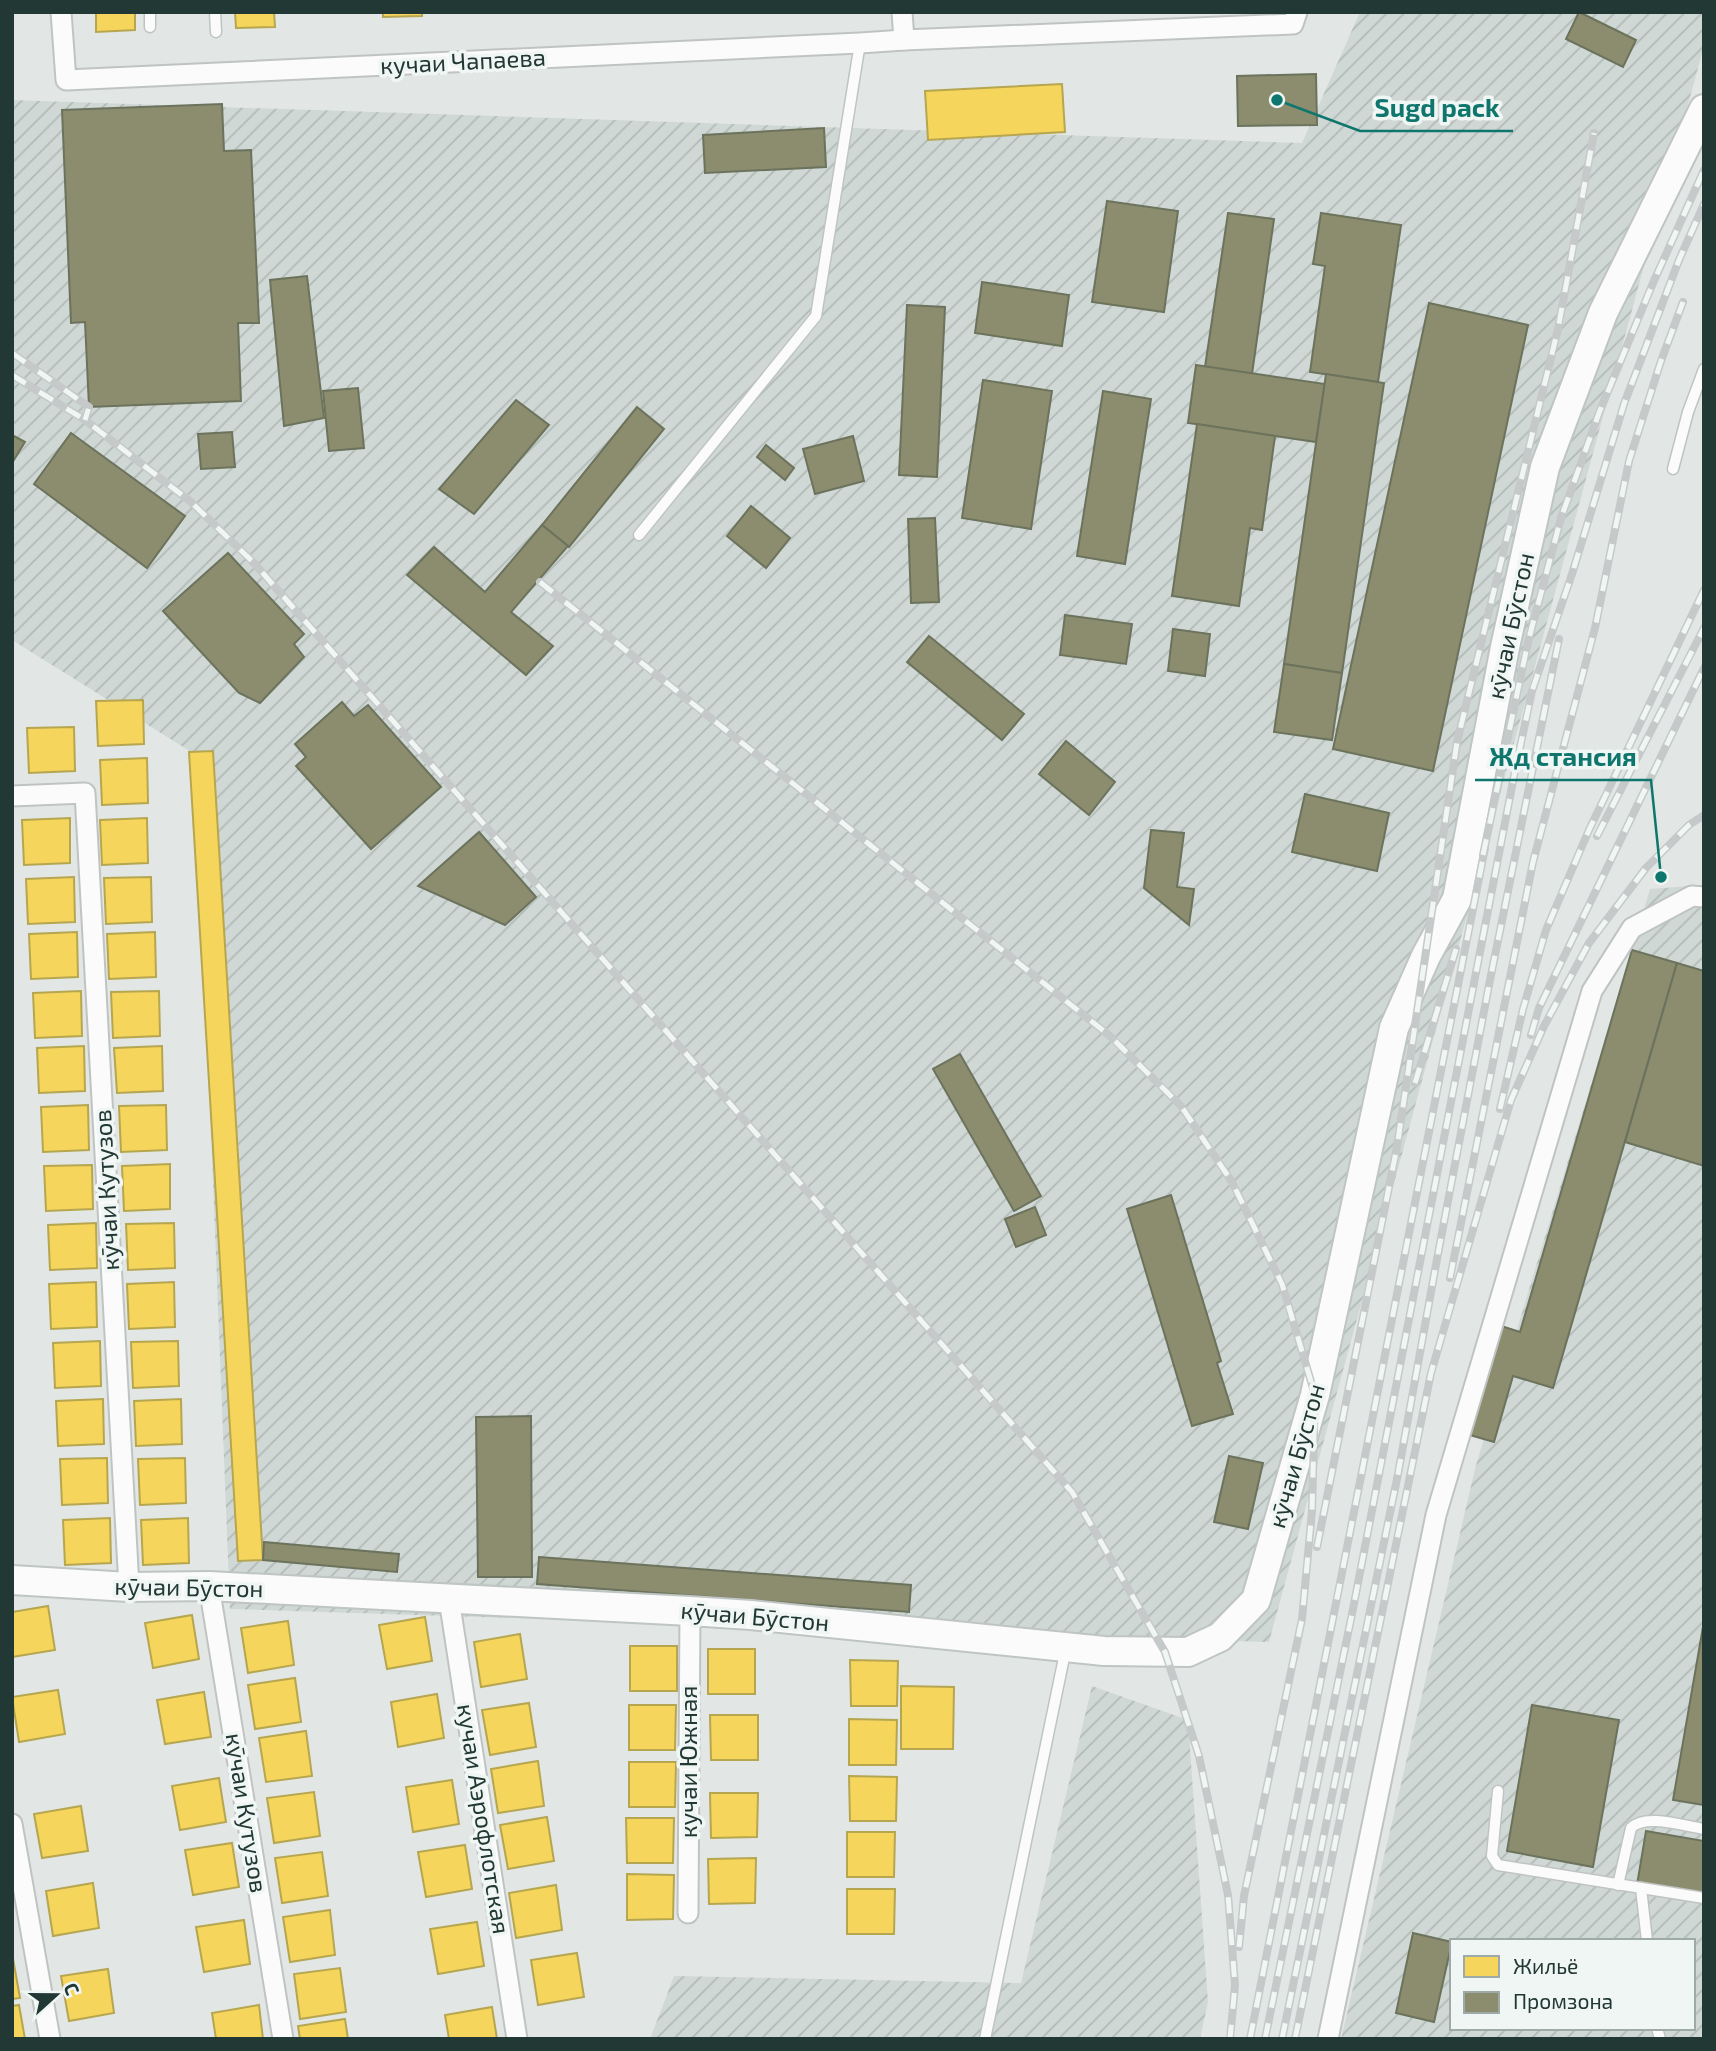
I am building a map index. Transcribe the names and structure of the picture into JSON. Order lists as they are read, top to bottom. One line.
{"streets":{"main road":["кӯчаи Бӯстон"],"street":["кучаи Чапаева","кӯчаи Кутузов","кучаи Южная","кучаи Аэрофлотская"]},"crossings":[["кӯчаи Бӯстон","кӯчаи Кутузов"],["кӯчаи Бӯстон","кучаи Южная"],["кӯчаи Бӯстон","кучаи Аэрофлотская"]],"places":["Sugd pack","Жд стансия"],"legend":["Жильё","Промзона"],"north":"right"}
